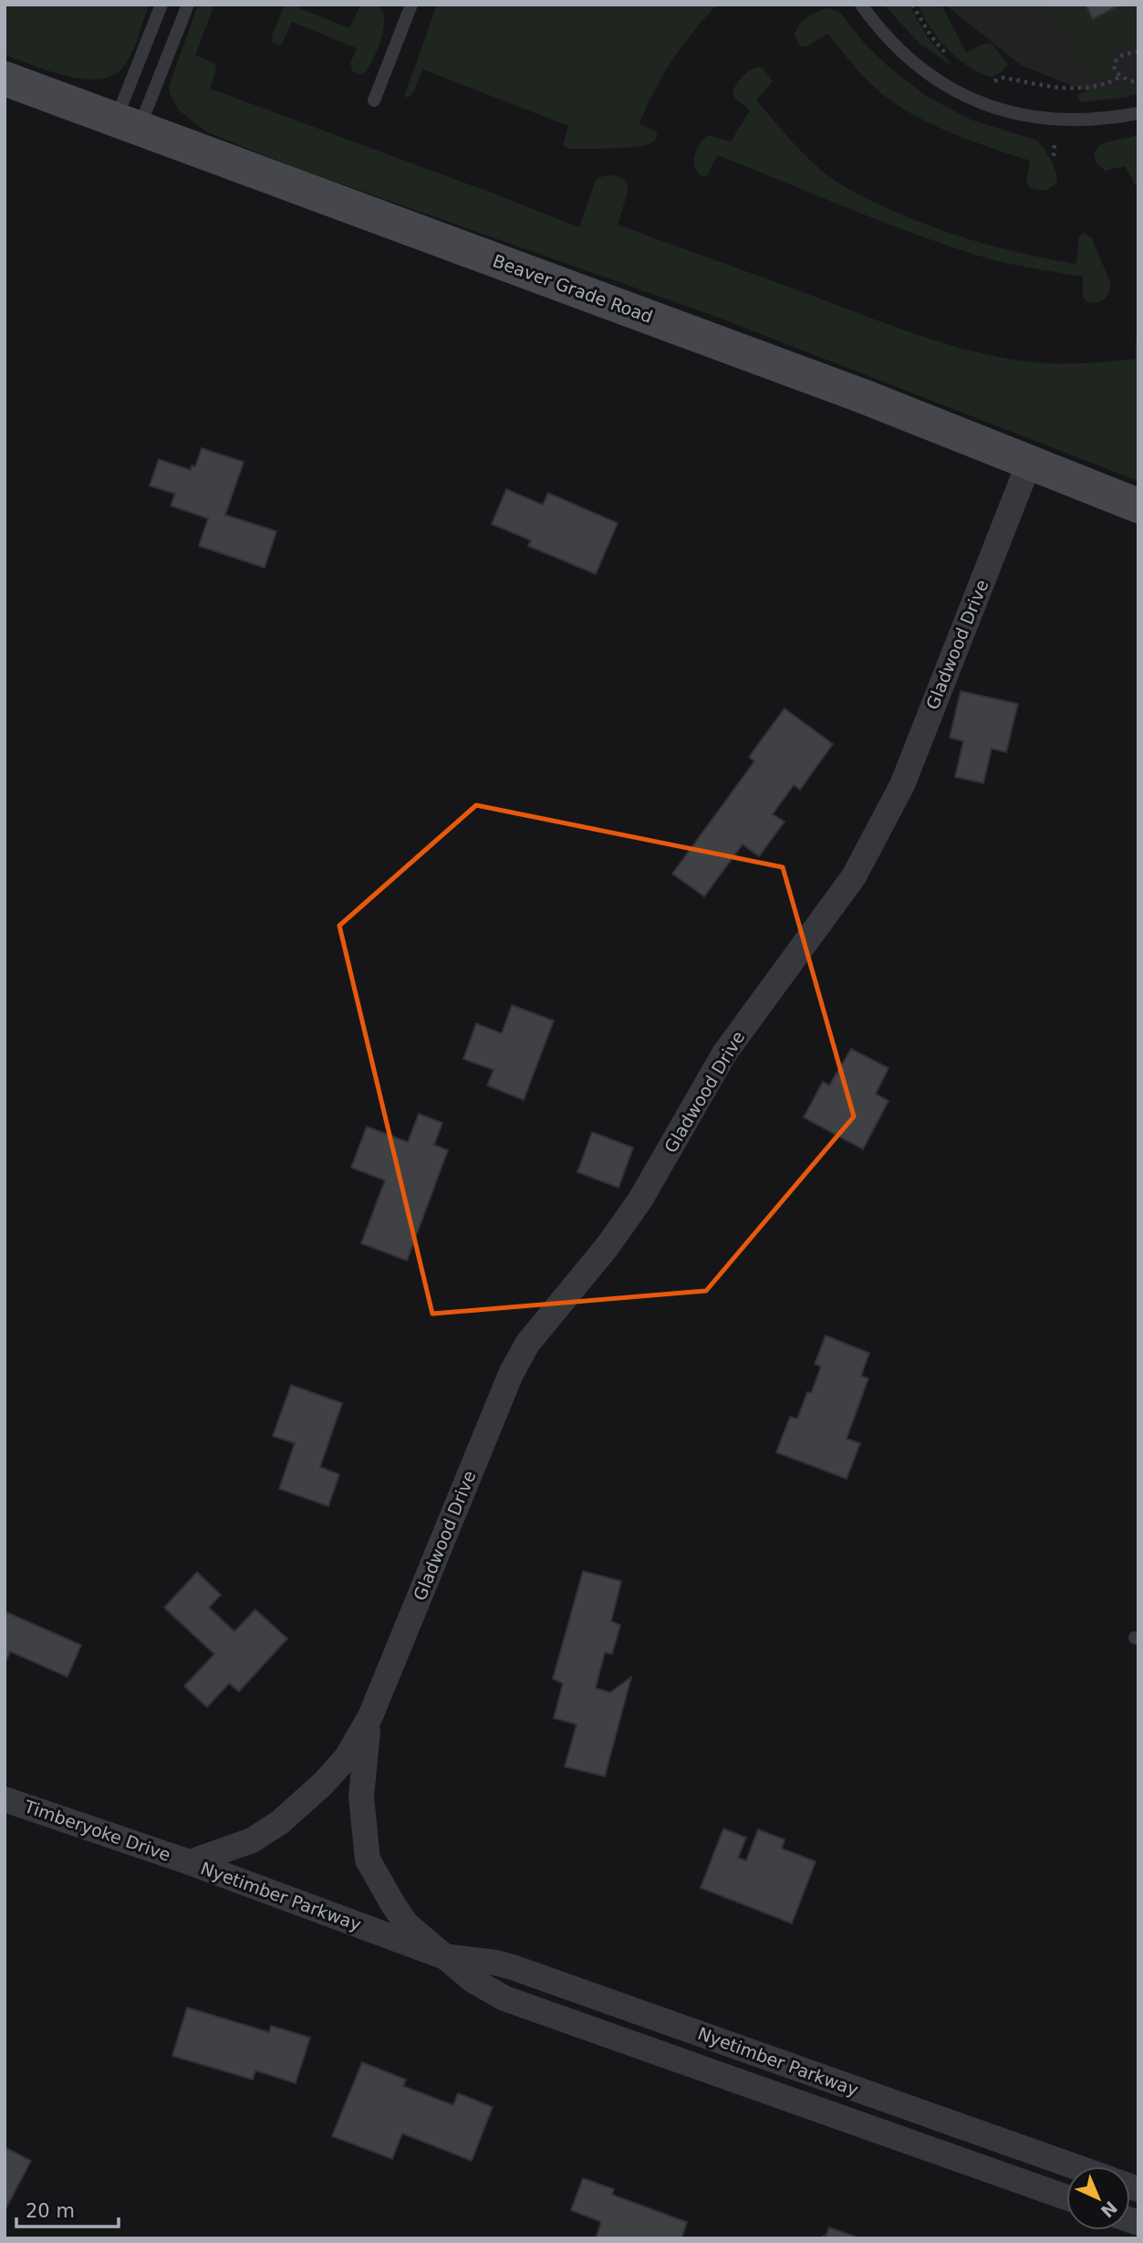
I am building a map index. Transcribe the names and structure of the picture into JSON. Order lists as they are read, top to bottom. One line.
{"streets":{"main road":["Beaver Grade Road"],"street":["Gladwood Drive","Timberyoke Drive","Nyetimber Parkway"]},"crossings":[["Beaver Grade Road","Gladwood Drive"],["Gladwood Drive","Timberyoke Drive"],["Gladwood Drive","Nyetimber Parkway"],["Timberyoke Drive","Nyetimber Parkway"]],"scale_bar":"20 m","north":"bottom right"}
